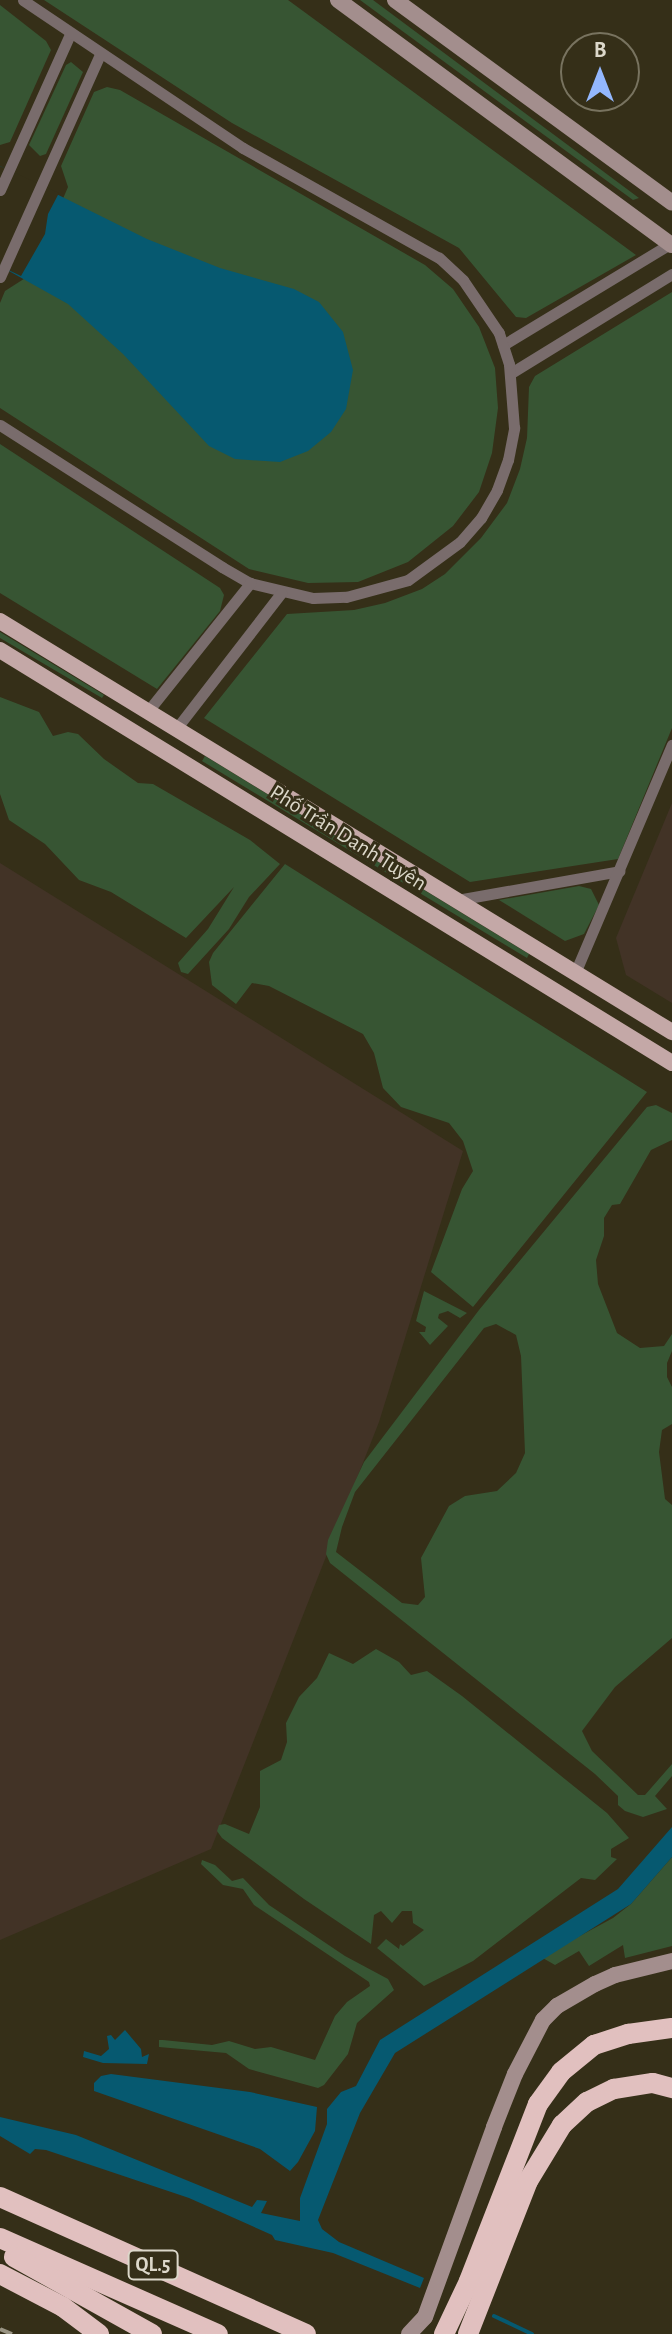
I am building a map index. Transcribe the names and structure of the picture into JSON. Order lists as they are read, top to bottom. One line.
{"streets":{"highway":["QL.5"],"main road":["Phố Trần Danh Tuyên"]},"north":"top"}
